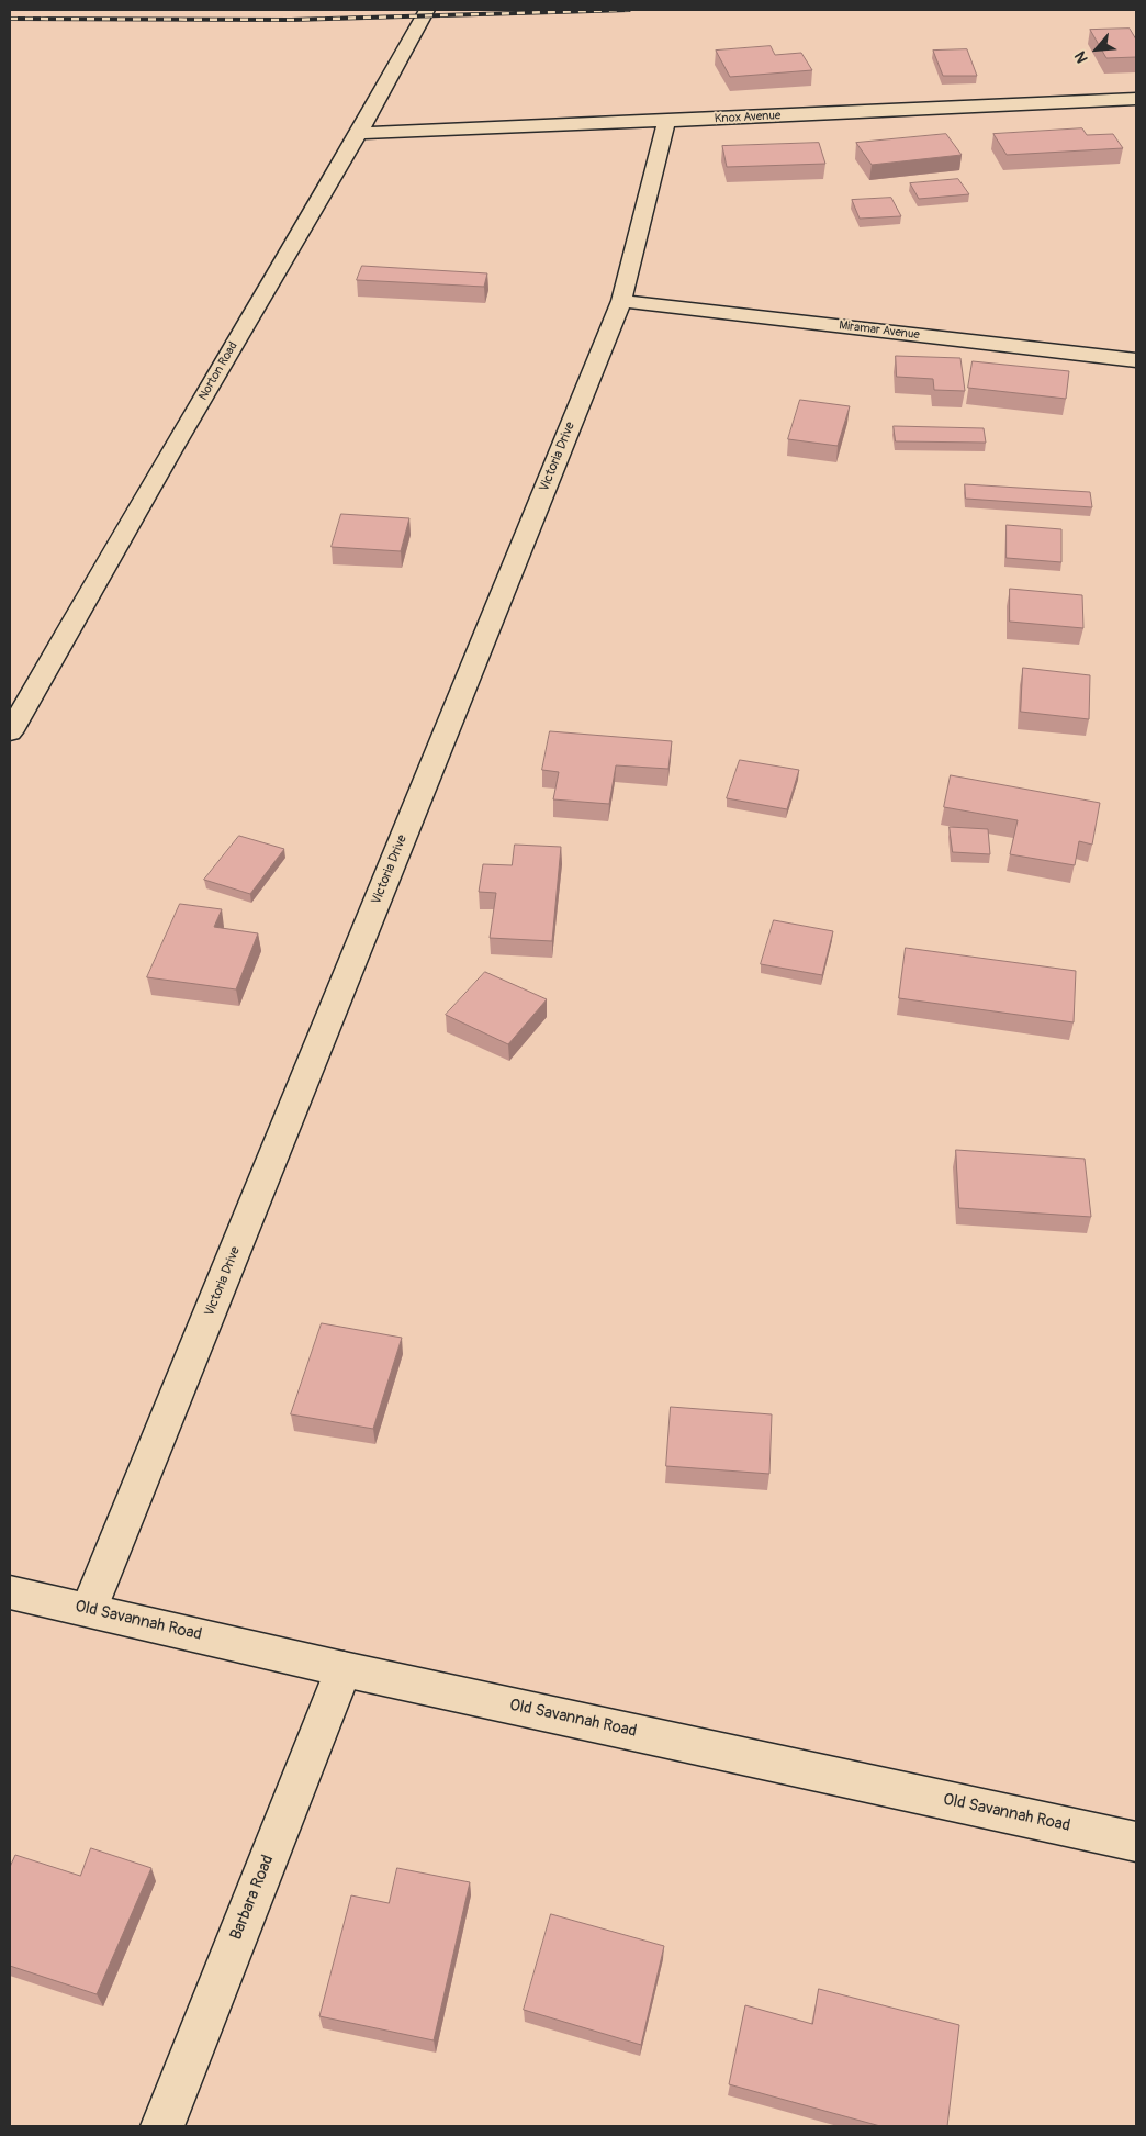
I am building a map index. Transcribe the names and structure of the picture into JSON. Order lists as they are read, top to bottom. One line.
{"streets":{"street":["Knox Avenue","Miramar Avenue","Norton Road","Victoria Drive","Old Savannah Road","Barbara Road"]},"crossings":[["Knox Avenue","Norton Road"],["Knox Avenue","Victoria Drive"],["Miramar Avenue","Victoria Drive"],["Victoria Drive","Old Savannah Road"],["Old Savannah Road","Barbara Road"]],"north":"bottom left"}
